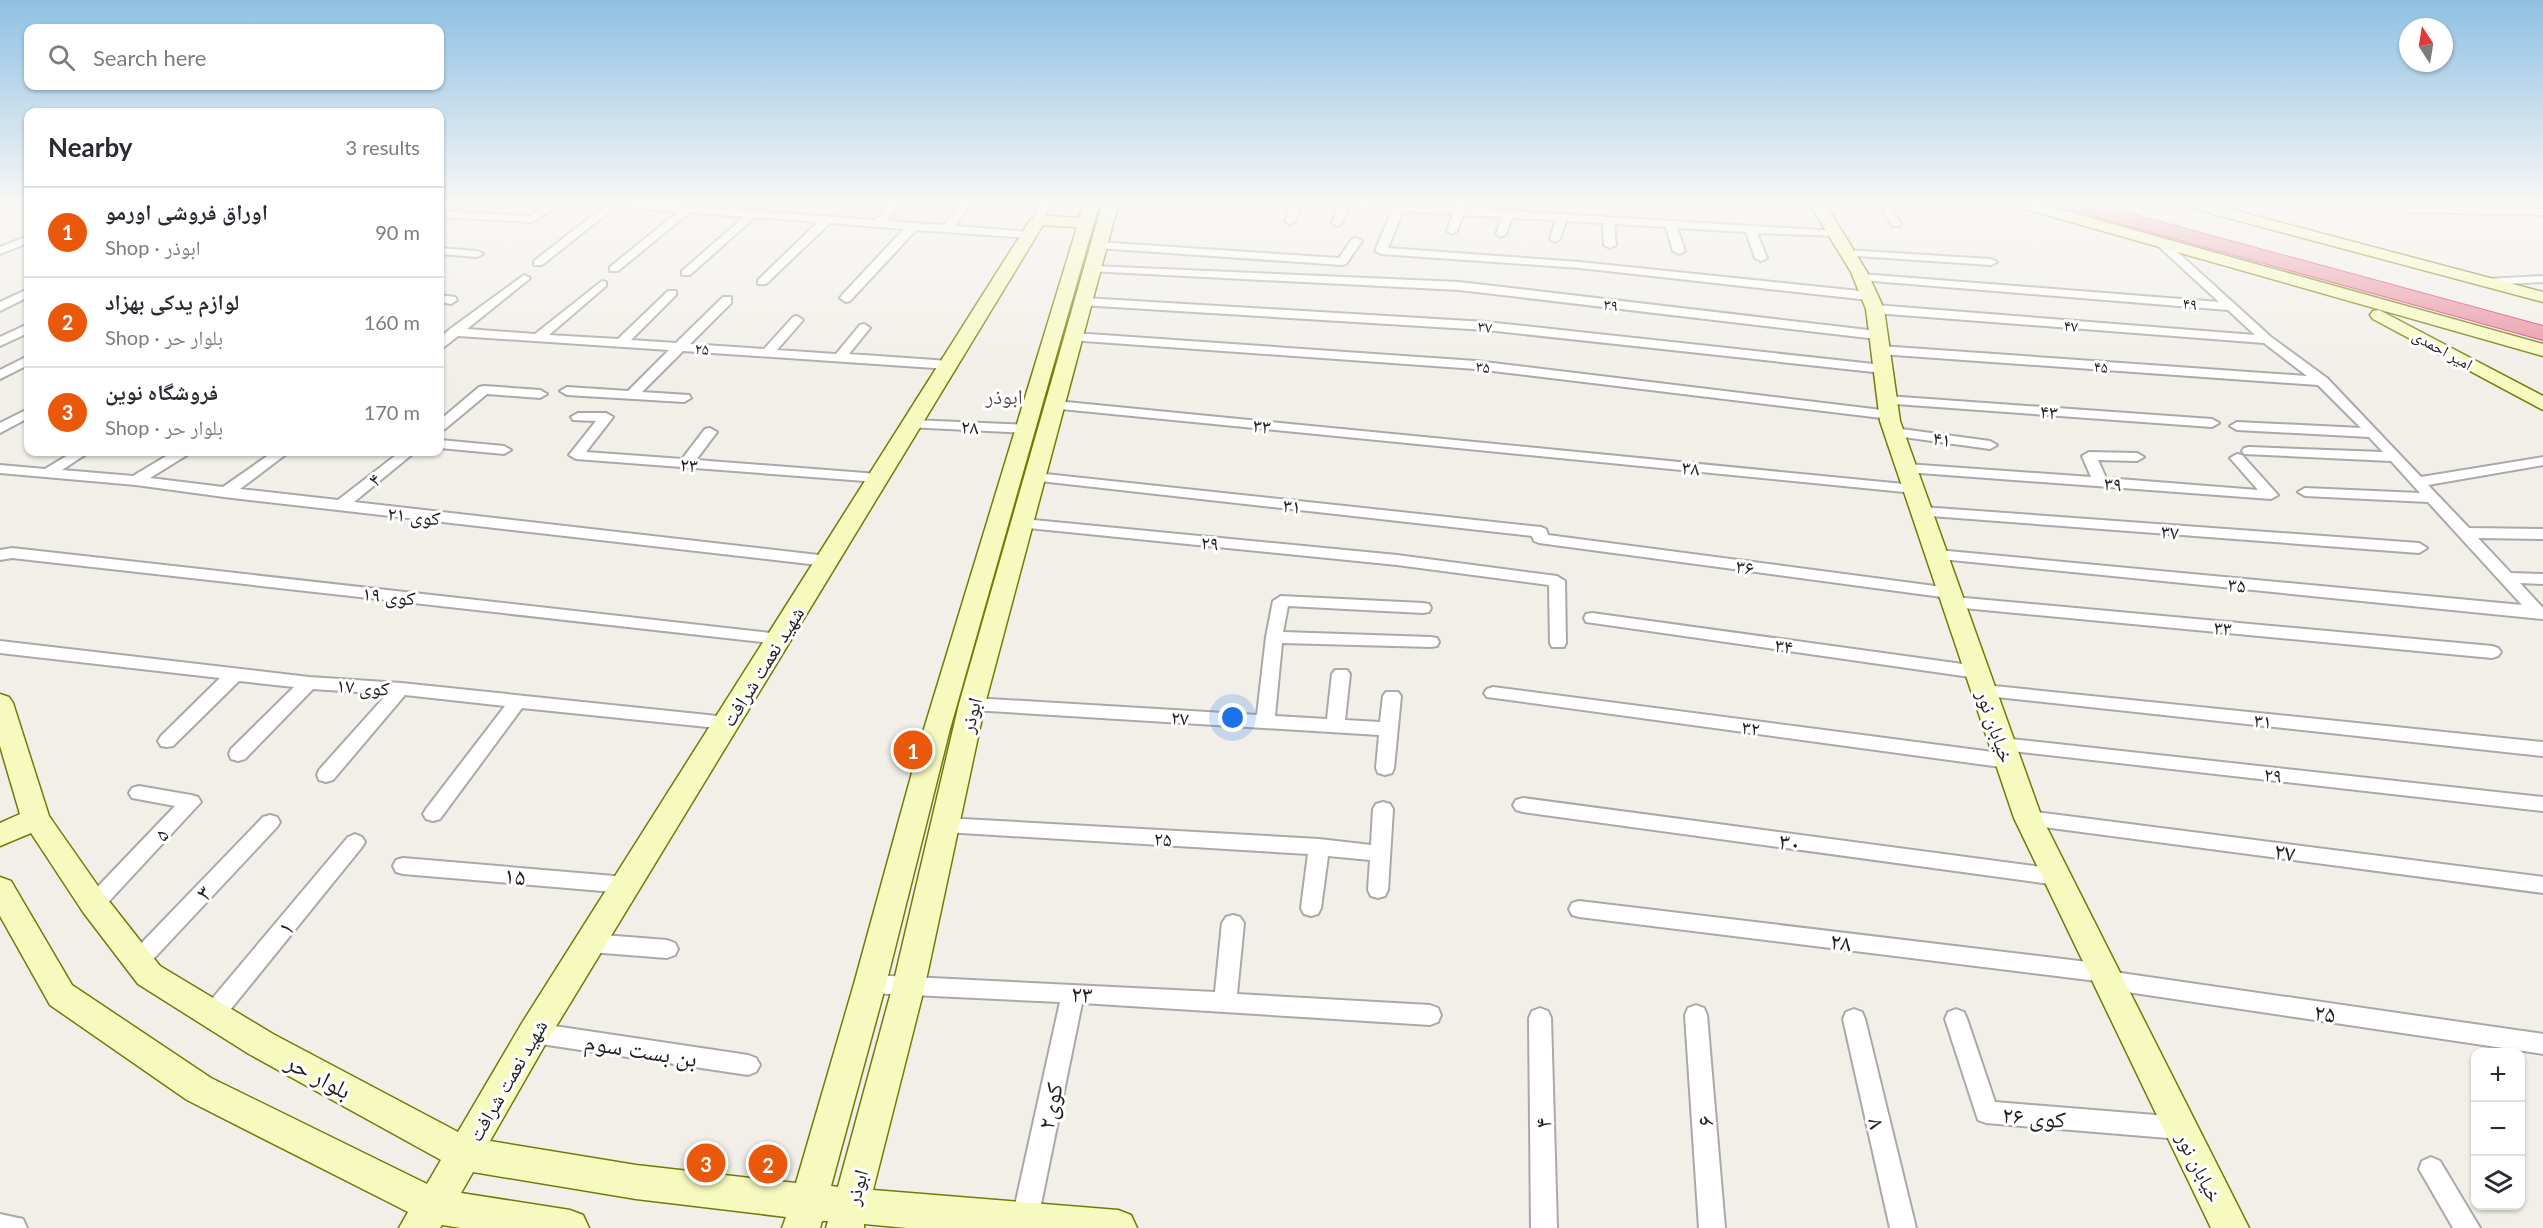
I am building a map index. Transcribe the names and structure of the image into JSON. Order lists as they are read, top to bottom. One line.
{"streets":{"main road":["امیر احمدی","شهید نعمت شرافت","ابوذر","خیابان نور","بلوار حر"],"street":["۴۹","۳۹","۴۷","۳۷","۲۵","۳۵","۴۵","۴۳","۳۳","۲۸","۴۱","۲۳","۳۸","۴","۳۱","کوی ۲۱","۲۹","۳۶","کوی ۱۹","۳۴","کوی ۱۷","۲۷","۳۲","۵","۳۰","۱۵","۳","۱","بن بست سوم","کوی۲","کوی ۲۶","۶","۸"]},"crossings":[["۴۹","۳۹"],["۴۹","۴۷"],["۴۹","۳۷"],["۴۹","۴۵"],["۴۹","خیابان نور"],["۳۹","۴۷"],["۳۹","۳۷"],["۳۹","۴۵"],["۳۹","۳۸"],["۳۹","خیابان نور"],["۴۷","۳۷"],["۴۷","۴۵"],["۴۷","خیابان نور"],["۳۷","۴۵"],["۳۷","۳۸"],["۳۷","ابوذر"],["۳۷","خیابان نور"],["۲۵","۲۸"],["۲۵","شهید نعمت شرافت"],["۲۵","ابوذر"],["۲۵","خیابان نور"],["۳۵","۴۳"],["۳۵","۴۱"],["۳۵","ابوذر"],["۳۵","خیابان نور"],["۴۵","خیابان نور"],["۴۳","۴۱"],["۴۳","خیابان نور"],["۳۳","۳۸"],["۳۳","۳۶"],["۳۳","ابوذر"],["۳۳","خیابان نور"],["۲۸","شهید نعمت شرافت"],["۲۸","ابوذر"],["۲۸","خیابان نور"],["۴۱","خیابان نور"],["۲۳","شهید نعمت شرافت"],["۲۳","ابوذر"],["۲۳","کوی۲"],["۳۸","خیابان نور"],["۴","کوی ۲۱"],["۳۱","۳۶"],["۳۱","۳۴"],["۳۱","ابوذر"],["۳۱","خیابان نور"],["کوی ۲۱","شهید نعمت شرافت"],["۲۹","ابوذر"],["۲۹","خیابان نور"],["۲۹","۳۲"],["۳۶","خیابان نور"],["کوی ۱۹","شهید نعمت شرافت"],["۳۴","خیابان نور"],["شهید نعمت شرافت","کوی ۱۷"],["شهید نعمت شرافت","۱۵"],["شهید نعمت شرافت","بن بست سوم"],["شهید نعمت شرافت","بلوار حر"],["ابوذر","۲۷"],["ابوذر","بلوار حر"],["۲۷","خیابان نور"],["خیابان نور","۳۲"],["خیابان نور","۳۰"],["خیابان نور","کوی ۲۶"],["۵","بلوار حر"],["۳","بلوار حر"],["۱","بلوار حر"],["بلوار حر","کوی۲"]],"districts":["ابوذر"],"north":"top","page":{"search":"Search here","heading":["Nearby","3 results"],"list":[{"mark":"1","name":"اوراق فروشی اورمو","note":"Shop · ابوذر","value":"90 m"},{"mark":"2","name":"لوازم یدکی بهزاد","note":"Shop · بلوار حر","value":"160 m"},{"mark":"3","name":"فروشگاه نوین","note":"Shop · بلوار حر","value":"170 m"}],"pins":["1","3","2"],"map_buttons":["+","−"]}}
